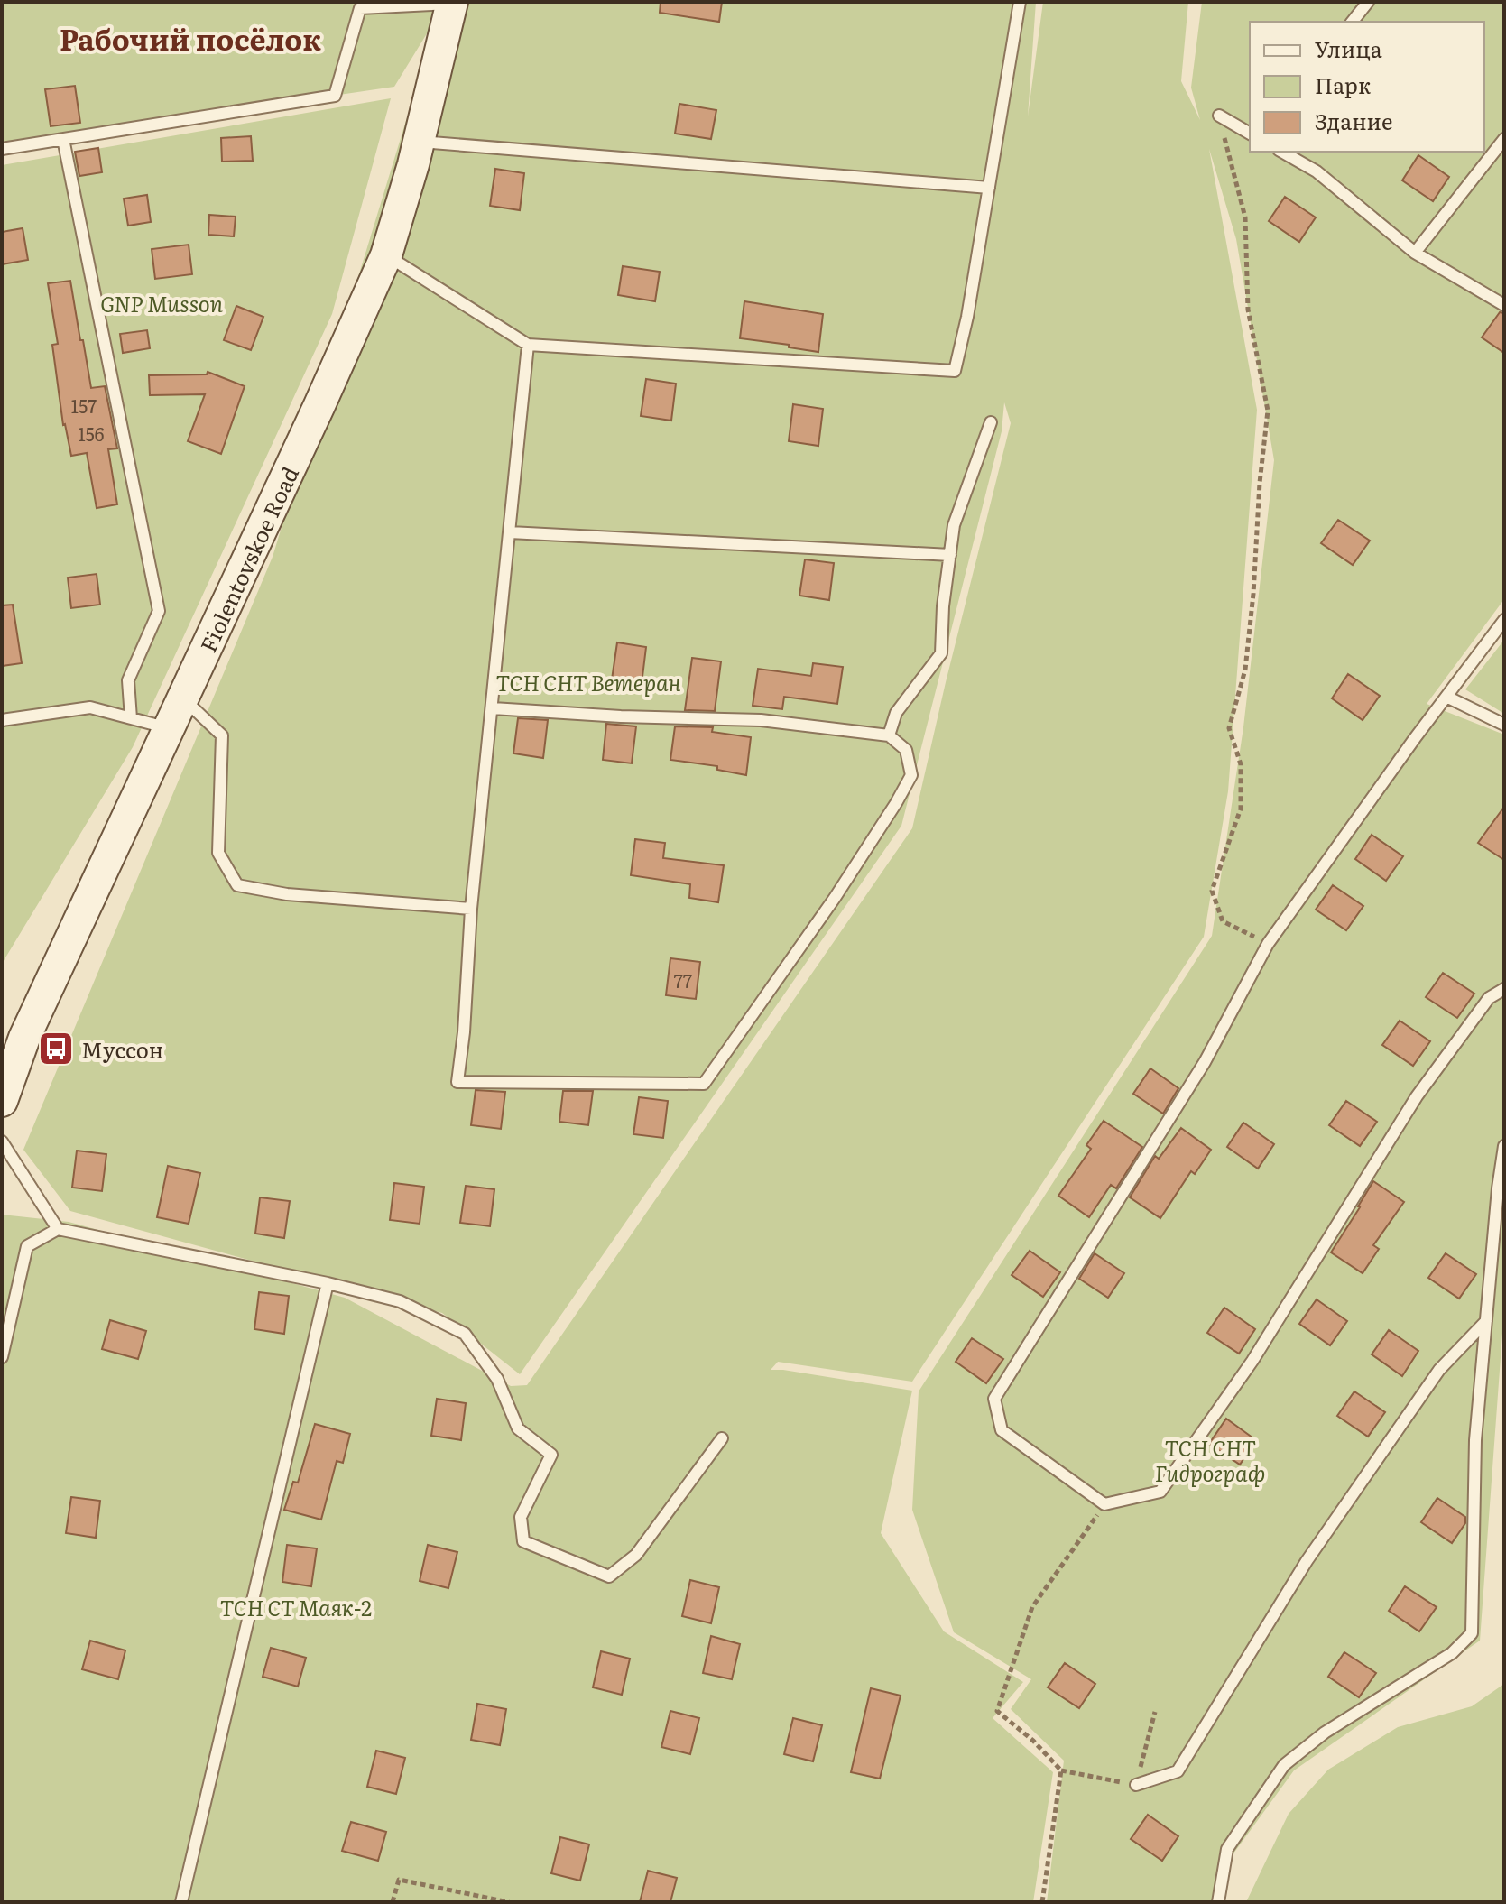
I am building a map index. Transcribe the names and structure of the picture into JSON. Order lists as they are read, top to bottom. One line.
{"streets":{"main road":["Fiolentovskoe Road"]},"districts":["Рабочий посёлок"],"parks":["GNP Musson","ТСН СНТ Ветеран","ТСН СНТ Гидрограф","ТСН СТ Маяк-2"],"places":{"bus stop":["Муссон"]},"house_numbers":["157","156","77"],"legend":["Улица","Парк","Здание"]}
